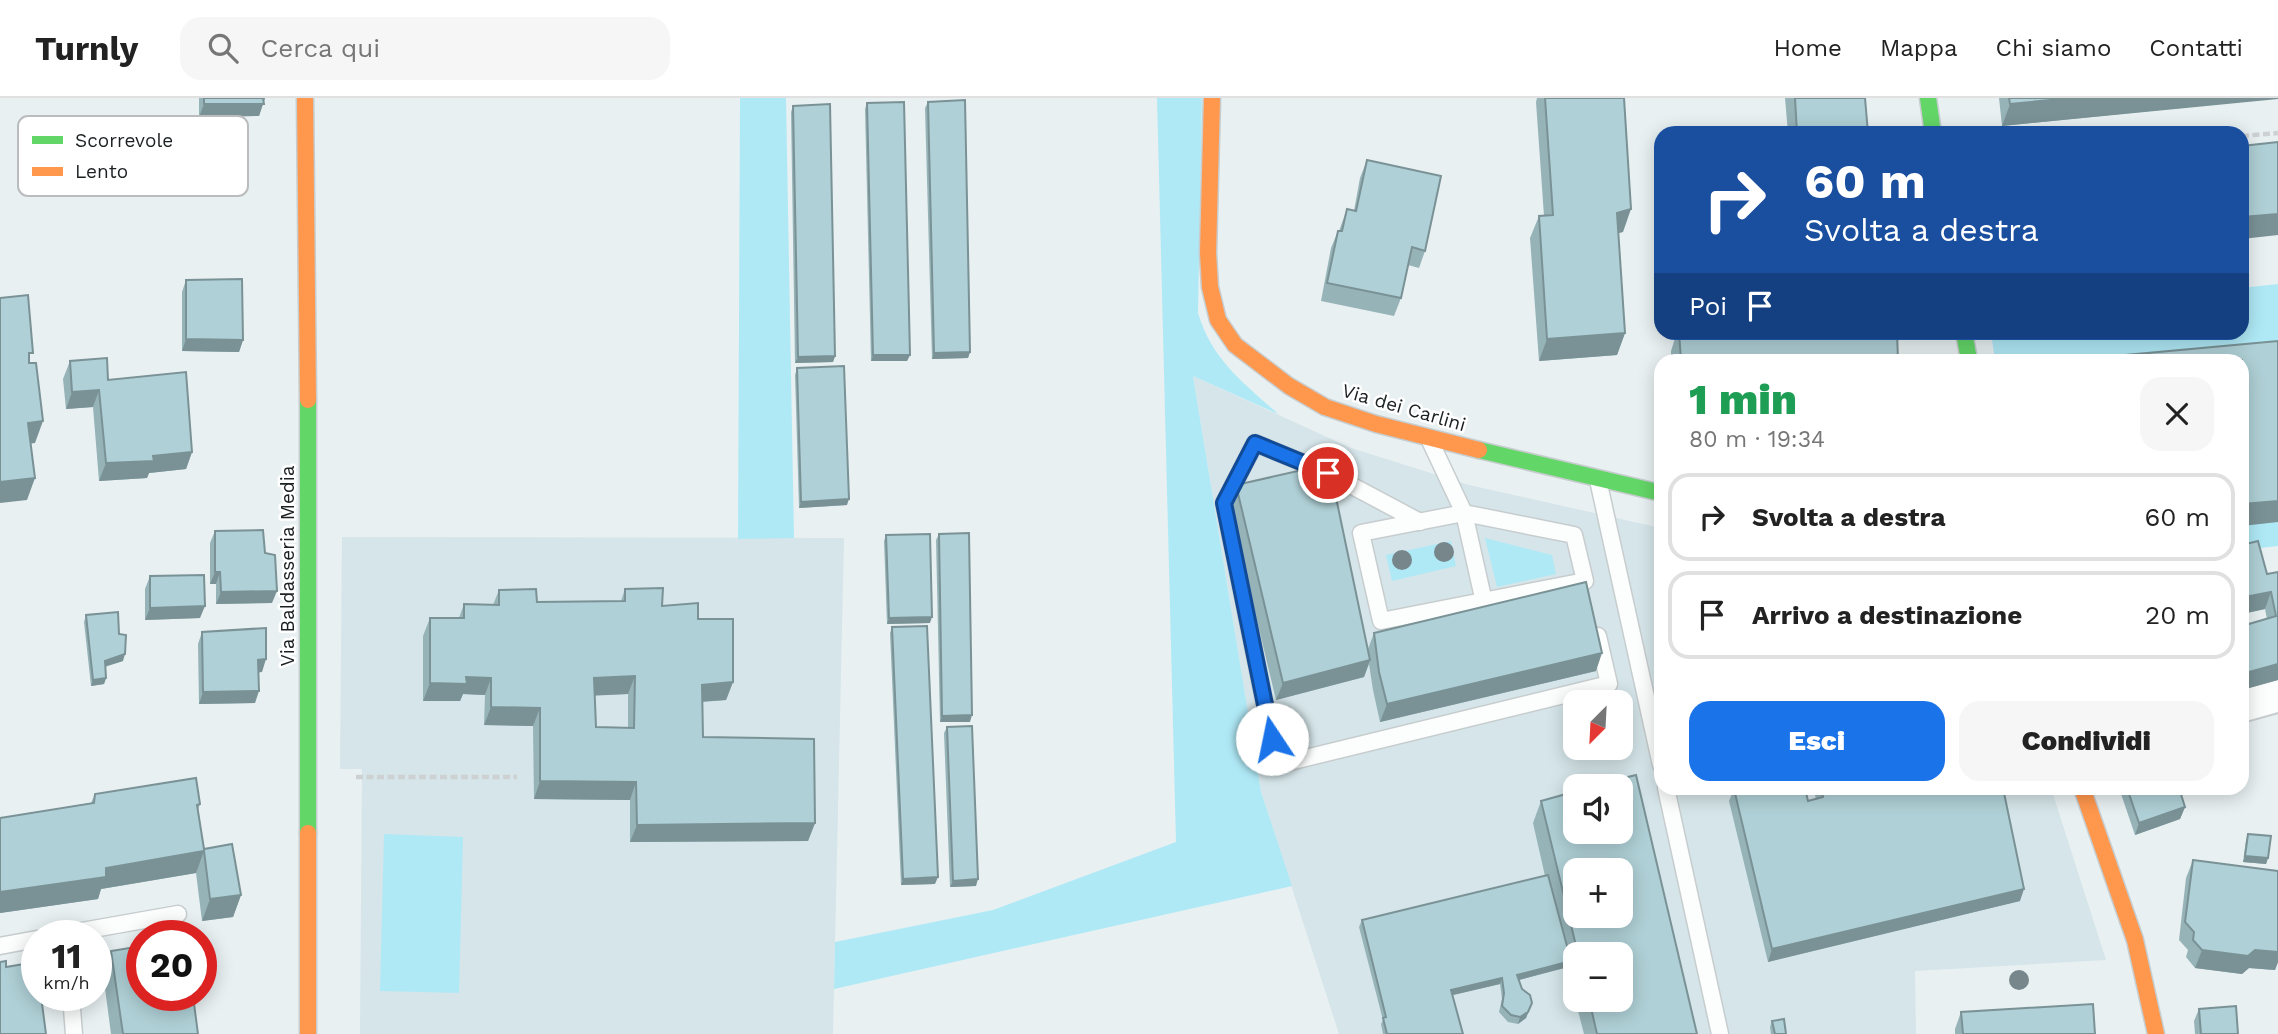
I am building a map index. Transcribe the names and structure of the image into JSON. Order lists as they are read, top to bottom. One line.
{"streets":{"street":["Via dei Carlini","Via Baldasseria Media"]},"legend":["Scorrevole","Lento"],"north":"bottom left","page":{"header":"Turnly","search":"Cerca qui","nav":["Home","Mappa","Chi siamo","Contatti"],"turn":["60 m","Svolta a destra"],"then":"Poi","heading":["1 min","80 m · 19:34"],"list":[{"name":"Svolta a destra","value":"60 m"},{"name":"Arrivo a destinazione","value":"20 m"}],"buttons":["Esci","Condividi"],"map_buttons":["+","−"],"speed":"11 km/h","limit":"20"}}
